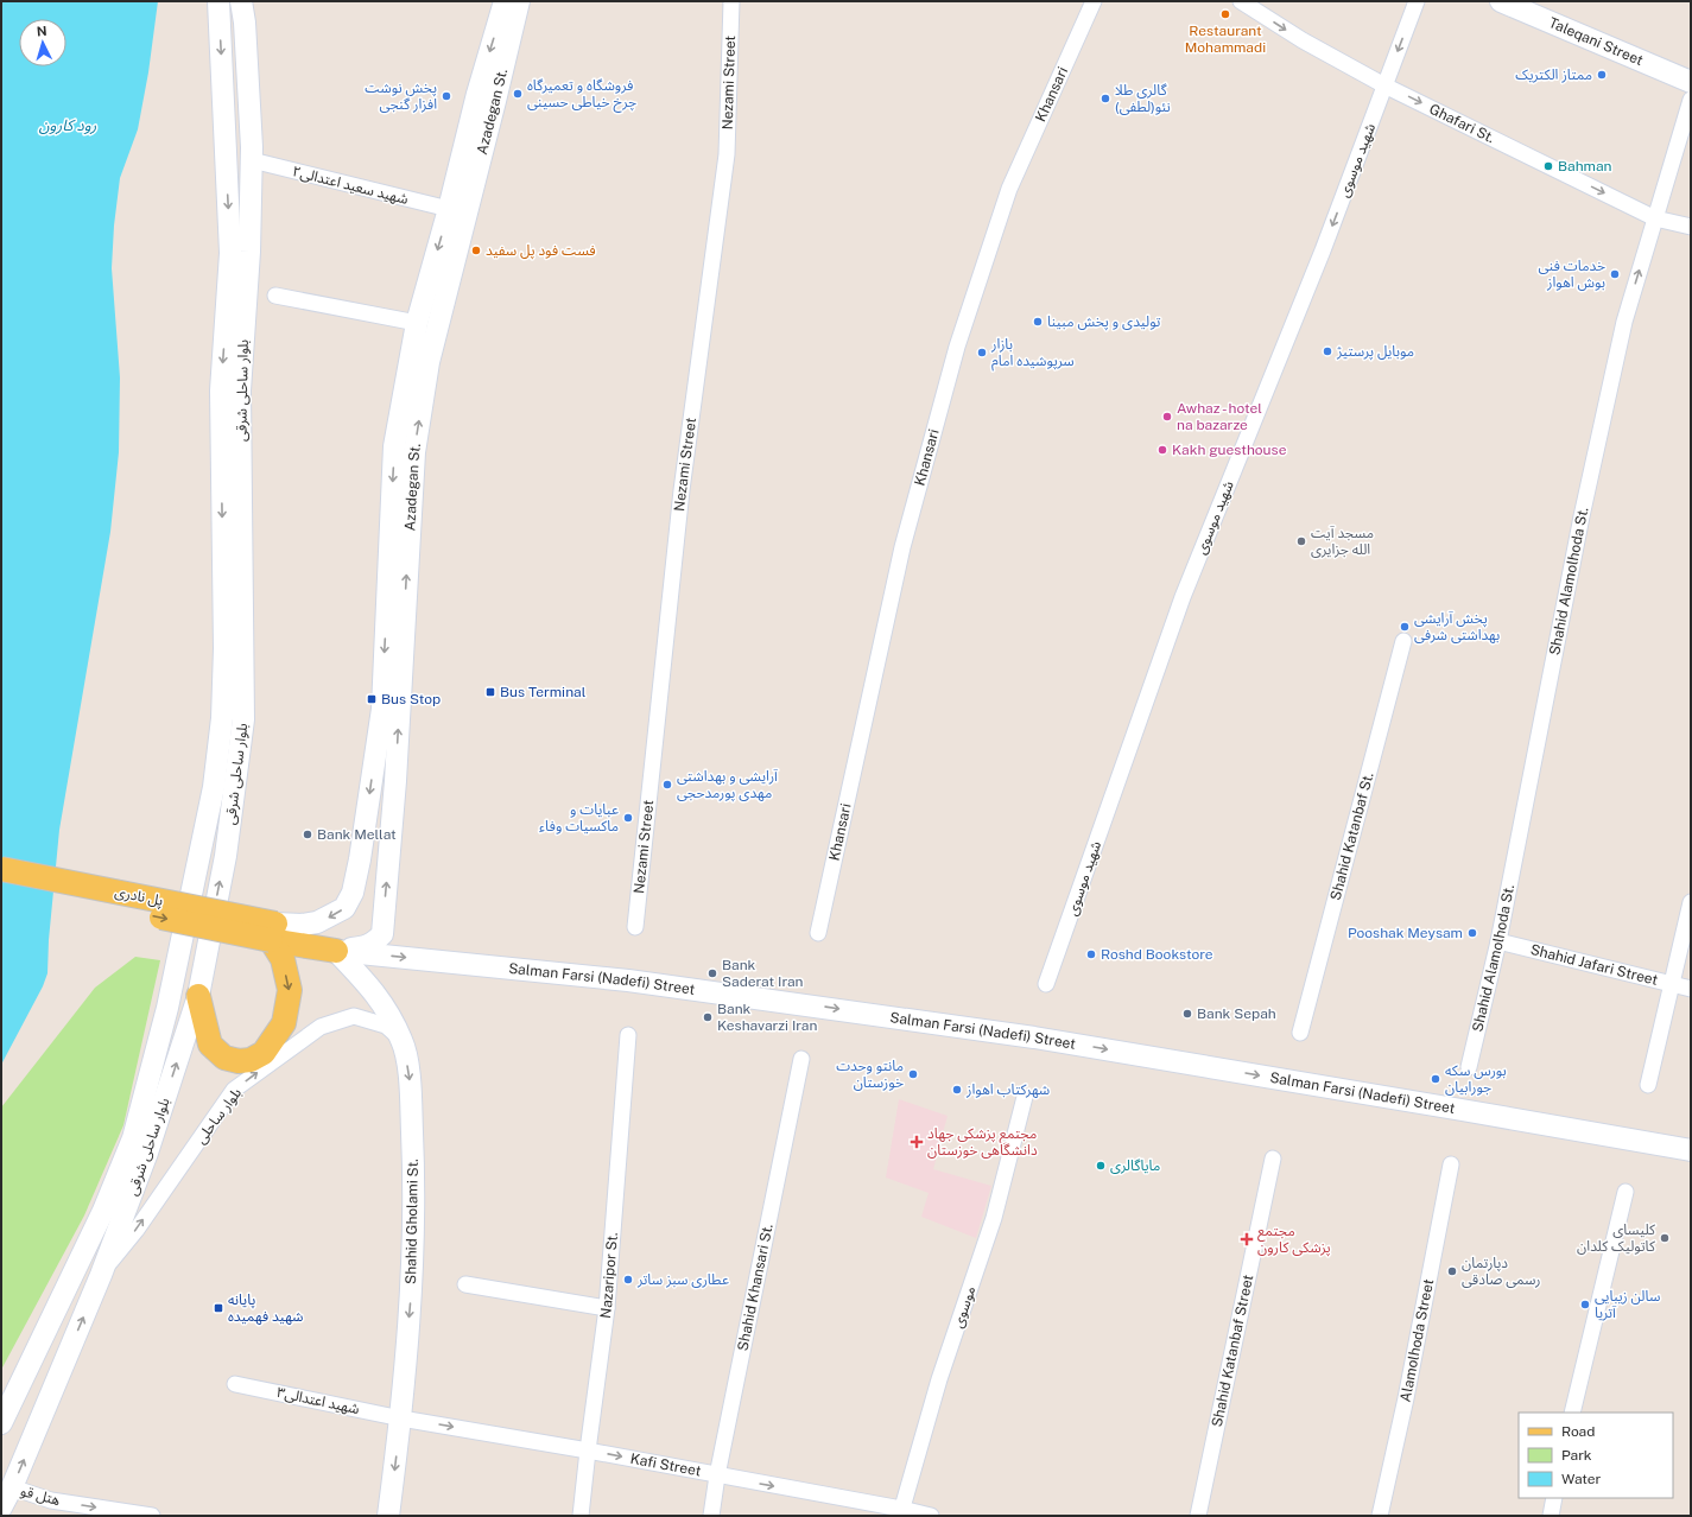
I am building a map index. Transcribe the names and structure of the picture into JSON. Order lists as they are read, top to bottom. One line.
{"streets":{"main road":["Taleqani Street","Azadegan St.","بلوار ساحلی شرقی","پل نادری","Salman Farsi (Nadefi) Street","Shahid Gholami St."],"street":["Nezami Street","Khansari","Ghafari St.","شهید موسوی","شهید سعید اعتدالی۲","Shahid Alamolhoda St.","Shahid Katanbaf St.","Shahid Jafari Street","بلوار ساحلی","Nazaripor St.","Shahid Khansari St.","موسوی","Alamolhoda Street","Shahid Katanbaf Street","شهید اعتدالی۳","Kafi Street","هتل قو"]},"crossings":[["Azadegan St.","شهید سعید اعتدالی۲"],["Azadegan St.","پل نادری"],["Azadegan St.","Salman Farsi (Nadefi) Street"],["Azadegan St.","Shahid Gholami St."],["Ghafari St.","شهید موسوی"],["Ghafari St.","Shahid Alamolhoda St."],["شهید سعید اعتدالی۲","بلوار ساحلی شرقی"],["بلوار ساحلی شرقی","بلوار ساحلی"],["بلوار ساحلی شرقی","هتل قو"],["Shahid Alamolhoda St.","Shahid Jafari Street"],["پل نادری","Salman Farsi (Nadefi) Street"],["Salman Farsi (Nadefi) Street","Shahid Gholami St."],["بلوار ساحلی","Shahid Gholami St."],["Shahid Gholami St.","شهید اعتدالی۳"],["Shahid Gholami St.","Kafi Street"],["Nazaripor St.","Kafi Street"],["Shahid Khansari St.","Kafi Street"],["موسوی","Kafi Street"],["شهید اعتدالی۳","Kafi Street"]],"one_way":["Ghafari St.","شهید موسوی","Shahid Alamolhoda St.","Salman Farsi (Nadefi) Street","بلوار ساحلی","Shahid Gholami St.","Kafi Street","هتل قو"],"water":["رود کارون"],"places":{"other":["Restaurant Mohammadi","ممتاز الکتریک","فروشگاه و تعمیرگاه چرخ خیاطی حسینی","پخش نوشت افزار گنجی","گالری طلا نئو(لطفی)","Bahman","فست فود پل سفید","خدمات فنی بوش اهواز","تولیدی و پخش مبینا","موبایل پرستیژ","بازار سرپوشیده امام","Awhaz - hotel na bazarze","Kakh guesthouse","مسجد آیت الله جزایری","پخش آرایشی بهداشتی شرفی","آرایشی و بهداشتی مهدی پورمدحجی","عبایات و ماکسیات وفاء","Bank Mellat","Pooshak Meysam","Roshd Bookstore","Bank Saderat Iran","Bank Sepah","Bank Keshavarzi Iran","مانتو وحدت خوزستان","بورس سکه جورابیان","شهرکتاب اهواز","مایاگالری","کلیسای کاتولیک کلدان","دپارتمان رسمی صادقی","عطاری سبز ساتر","سالن زیبایی آتریا"],"transit":["Bus Terminal","Bus Stop","پایانه شهید فهمیده"],"health":["مجتمع پزشکی جهاد دانشگاهی خوزستان","مجتمع پزشکی کارون"]},"legend":["Road","Park","Water"],"north":"top"}
